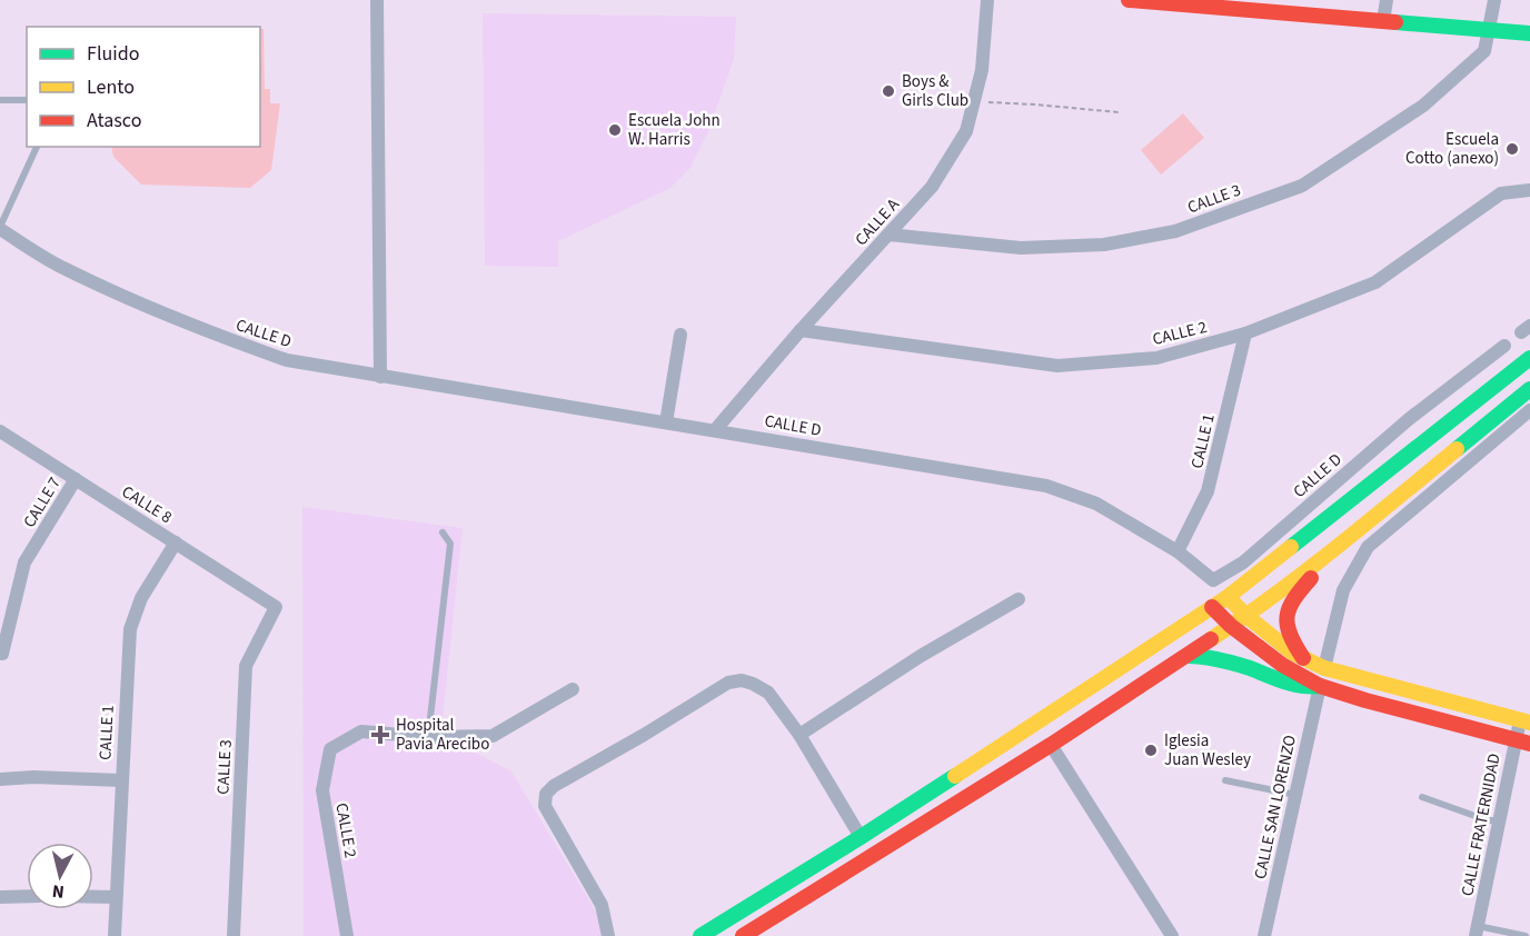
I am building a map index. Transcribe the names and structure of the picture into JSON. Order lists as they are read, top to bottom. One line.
{"streets":{"street":["CALLE 3","CALLE A","CALLE D","CALLE 2","CALLE 1","CALLE 7","CALLE 8","CALLE SAN LORENZO","CALLE FRATERNIDAD"]},"crossings":[["CALLE 3","CALLE A"],["CALLE 3","CALLE 8"],["CALLE A","CALLE D"],["CALLE A","CALLE 2"],["CALLE D","CALLE 1"],["CALLE 2","CALLE 1"],["CALLE 1","CALLE 8"],["CALLE 7","CALLE 8"]],"places":{"other":["Boys & Girls Club","Escuela John W. Harris","Escuela Cotto (anexo)","Iglesia Juan Wesley"],"health":["Hospital Pavia Arecibo"]},"legend":["Fluido","Lento","Atasco"],"north":"bottom"}
